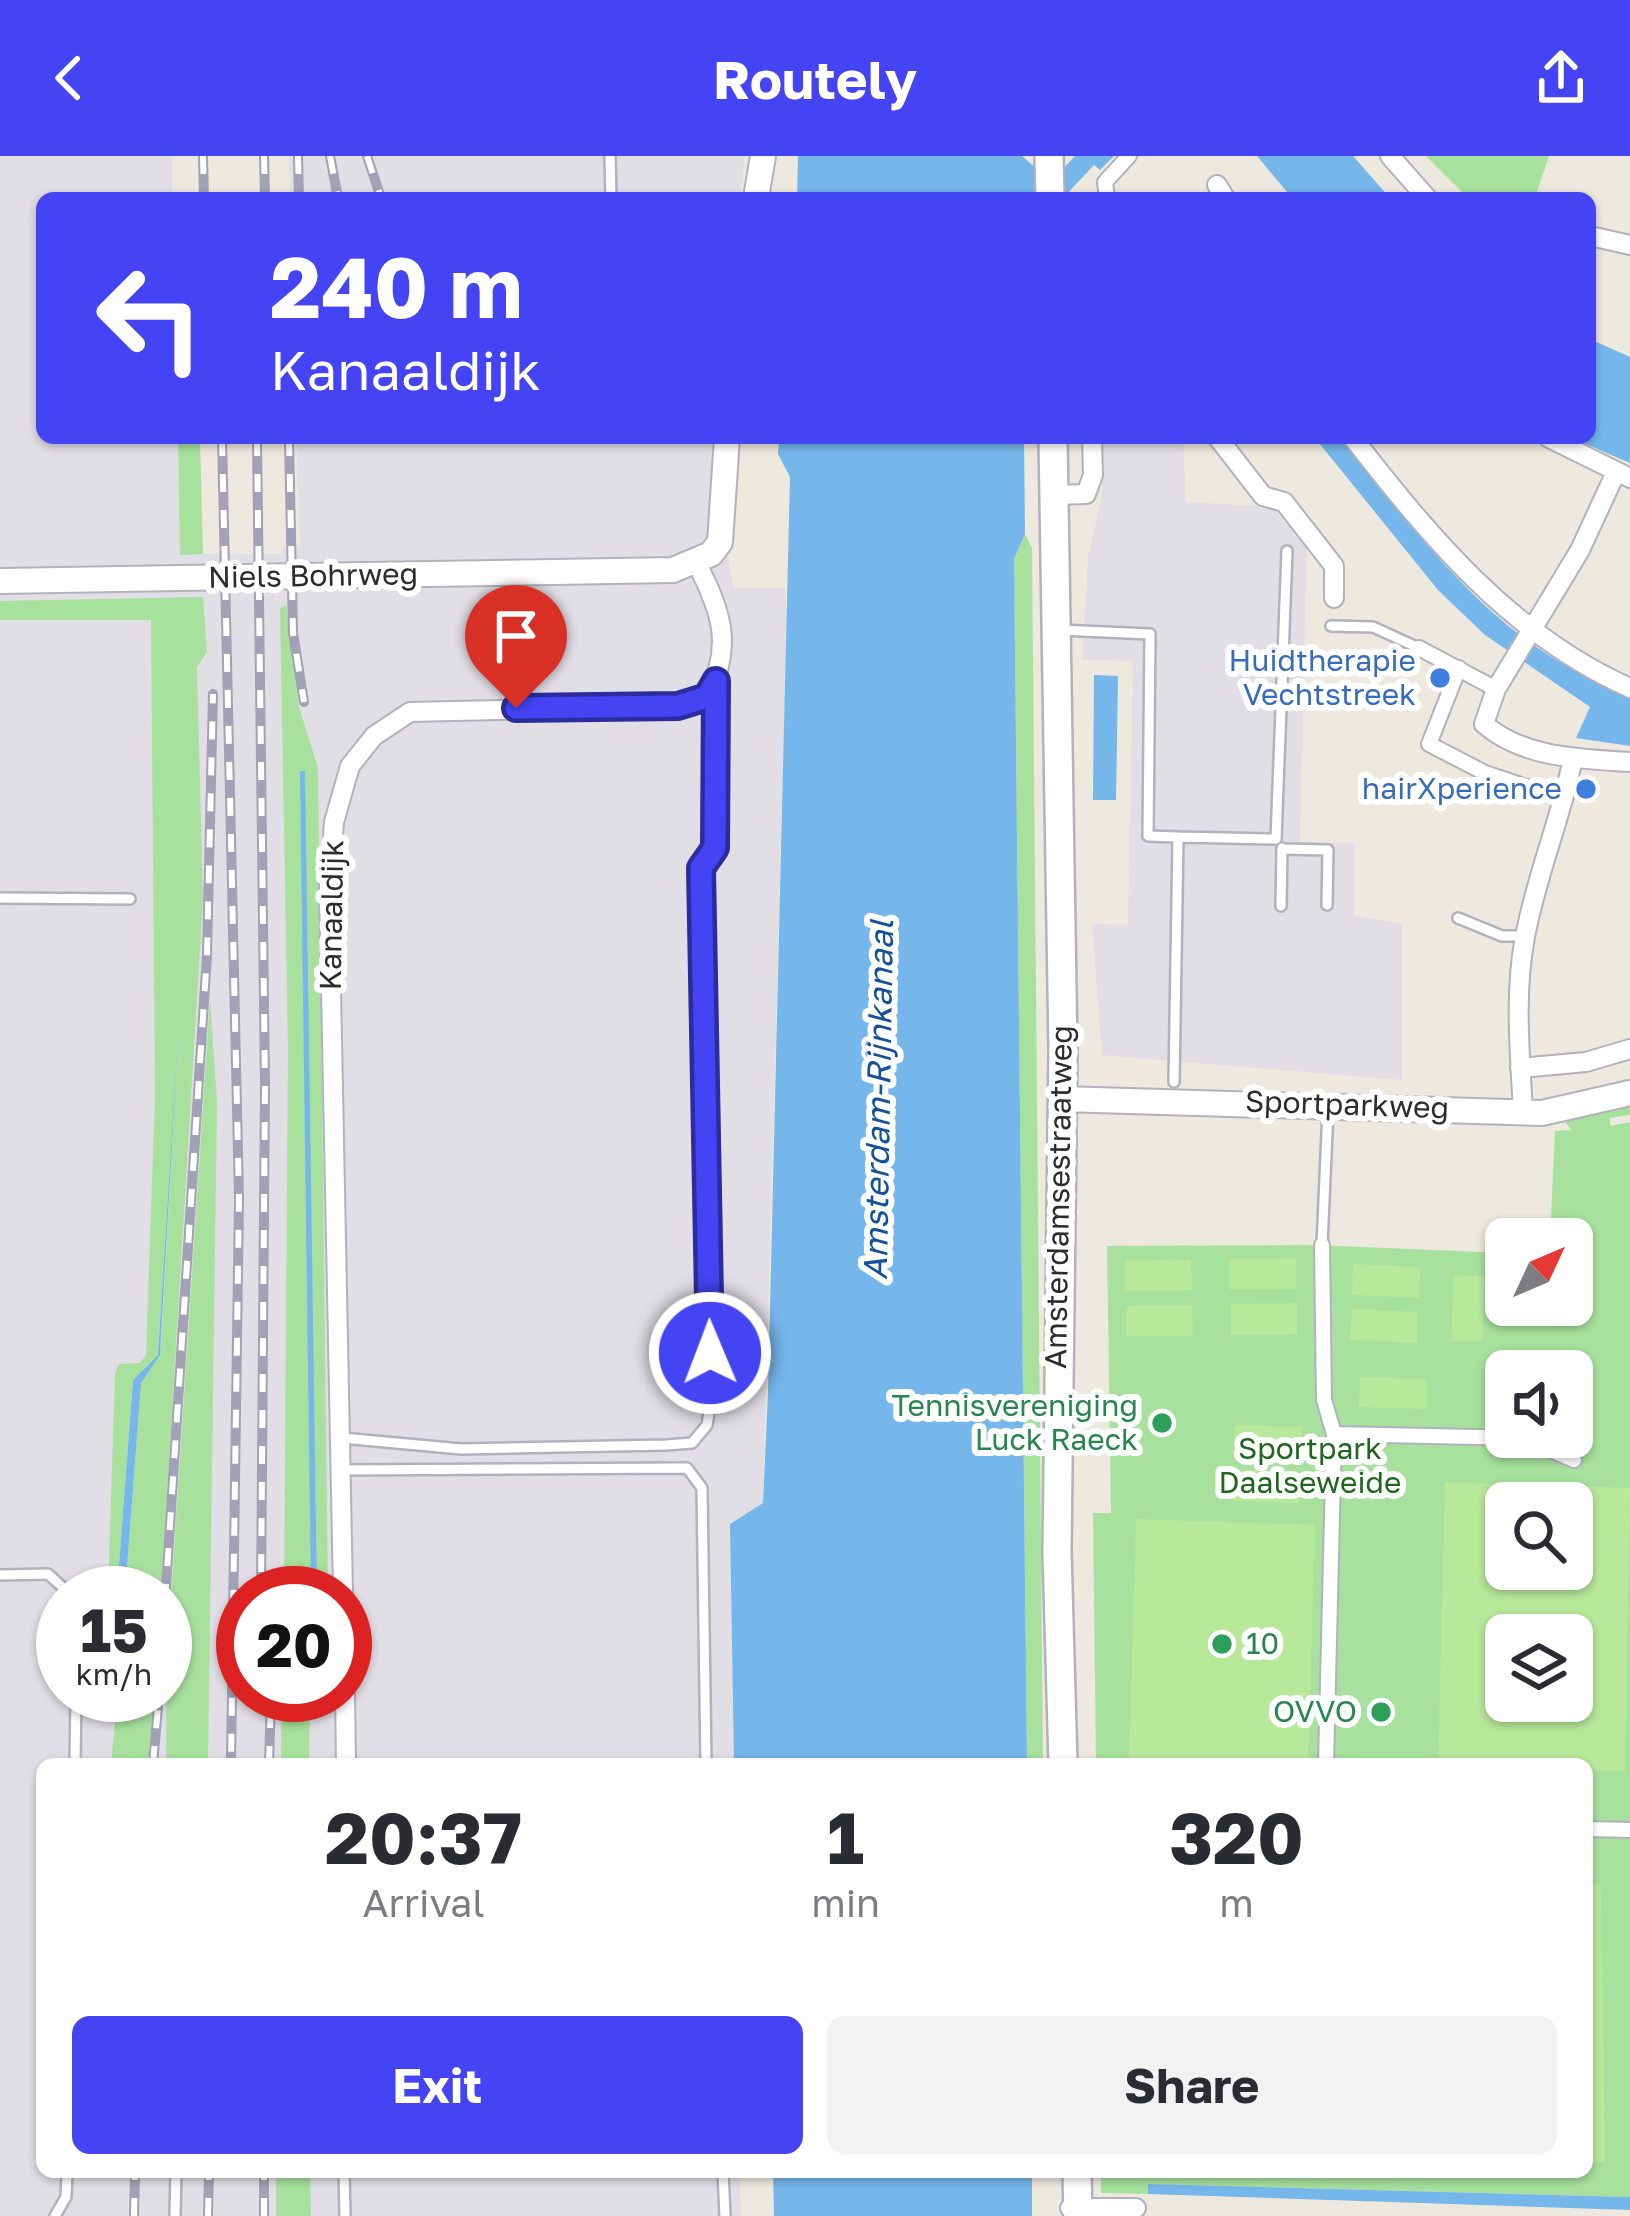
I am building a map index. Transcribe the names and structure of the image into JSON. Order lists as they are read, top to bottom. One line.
{"streets":{"main road":["Amsterdamsestraatweg"],"street":["Niels Bohrweg","Kanaaldijk","Sportparkweg"]},"crossings":[["Sportparkweg","Amsterdamsestraatweg"]],"water":["Amsterdam-Rijnkanaal"],"parks":["Sportpark Daalseweide"],"places":["Huidtherapie Vechtstreek","hairXperience","Tennisvereniging Luck Raeck","10","OVVO"],"north":"top right","page":{"header":"Routely","turn":["240 m","Kanaaldijk"],"speed":"15 km/h","limit":"20","eta":["20:37","Arrival","1","min","320","m"],"buttons":["Exit","Share"]}}
